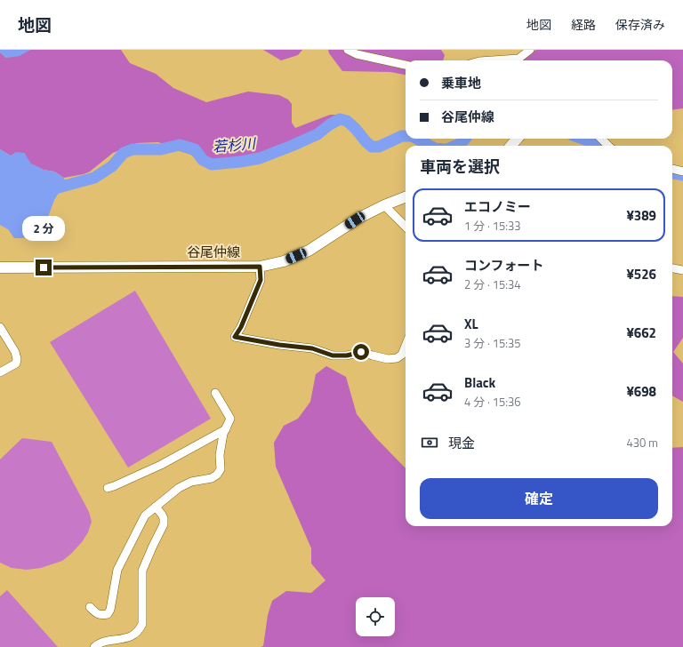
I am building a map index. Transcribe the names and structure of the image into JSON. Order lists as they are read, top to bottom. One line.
{"streets":{"main road":["谷尾仲線"]},"water":["若杉川"],"page":{"header":"地図","nav":["地図","経路","保存済み"],"banner":["乗車地","谷尾仲線"],"heading":"車両を選択","list":[{"name":"エコノミー","note":"1 分 · 15:33","value":"¥389"},{"name":"コンフォート","note":"2 分 · 15:34","value":"¥526"},{"name":"XL","note":"3 分 · 15:35","value":"¥662"},{"name":"Black","note":"4 分 · 15:36","value":"¥698"}],"bubble":"2 分","pay":["現金","430 m"],"buttons":"確定"}}
